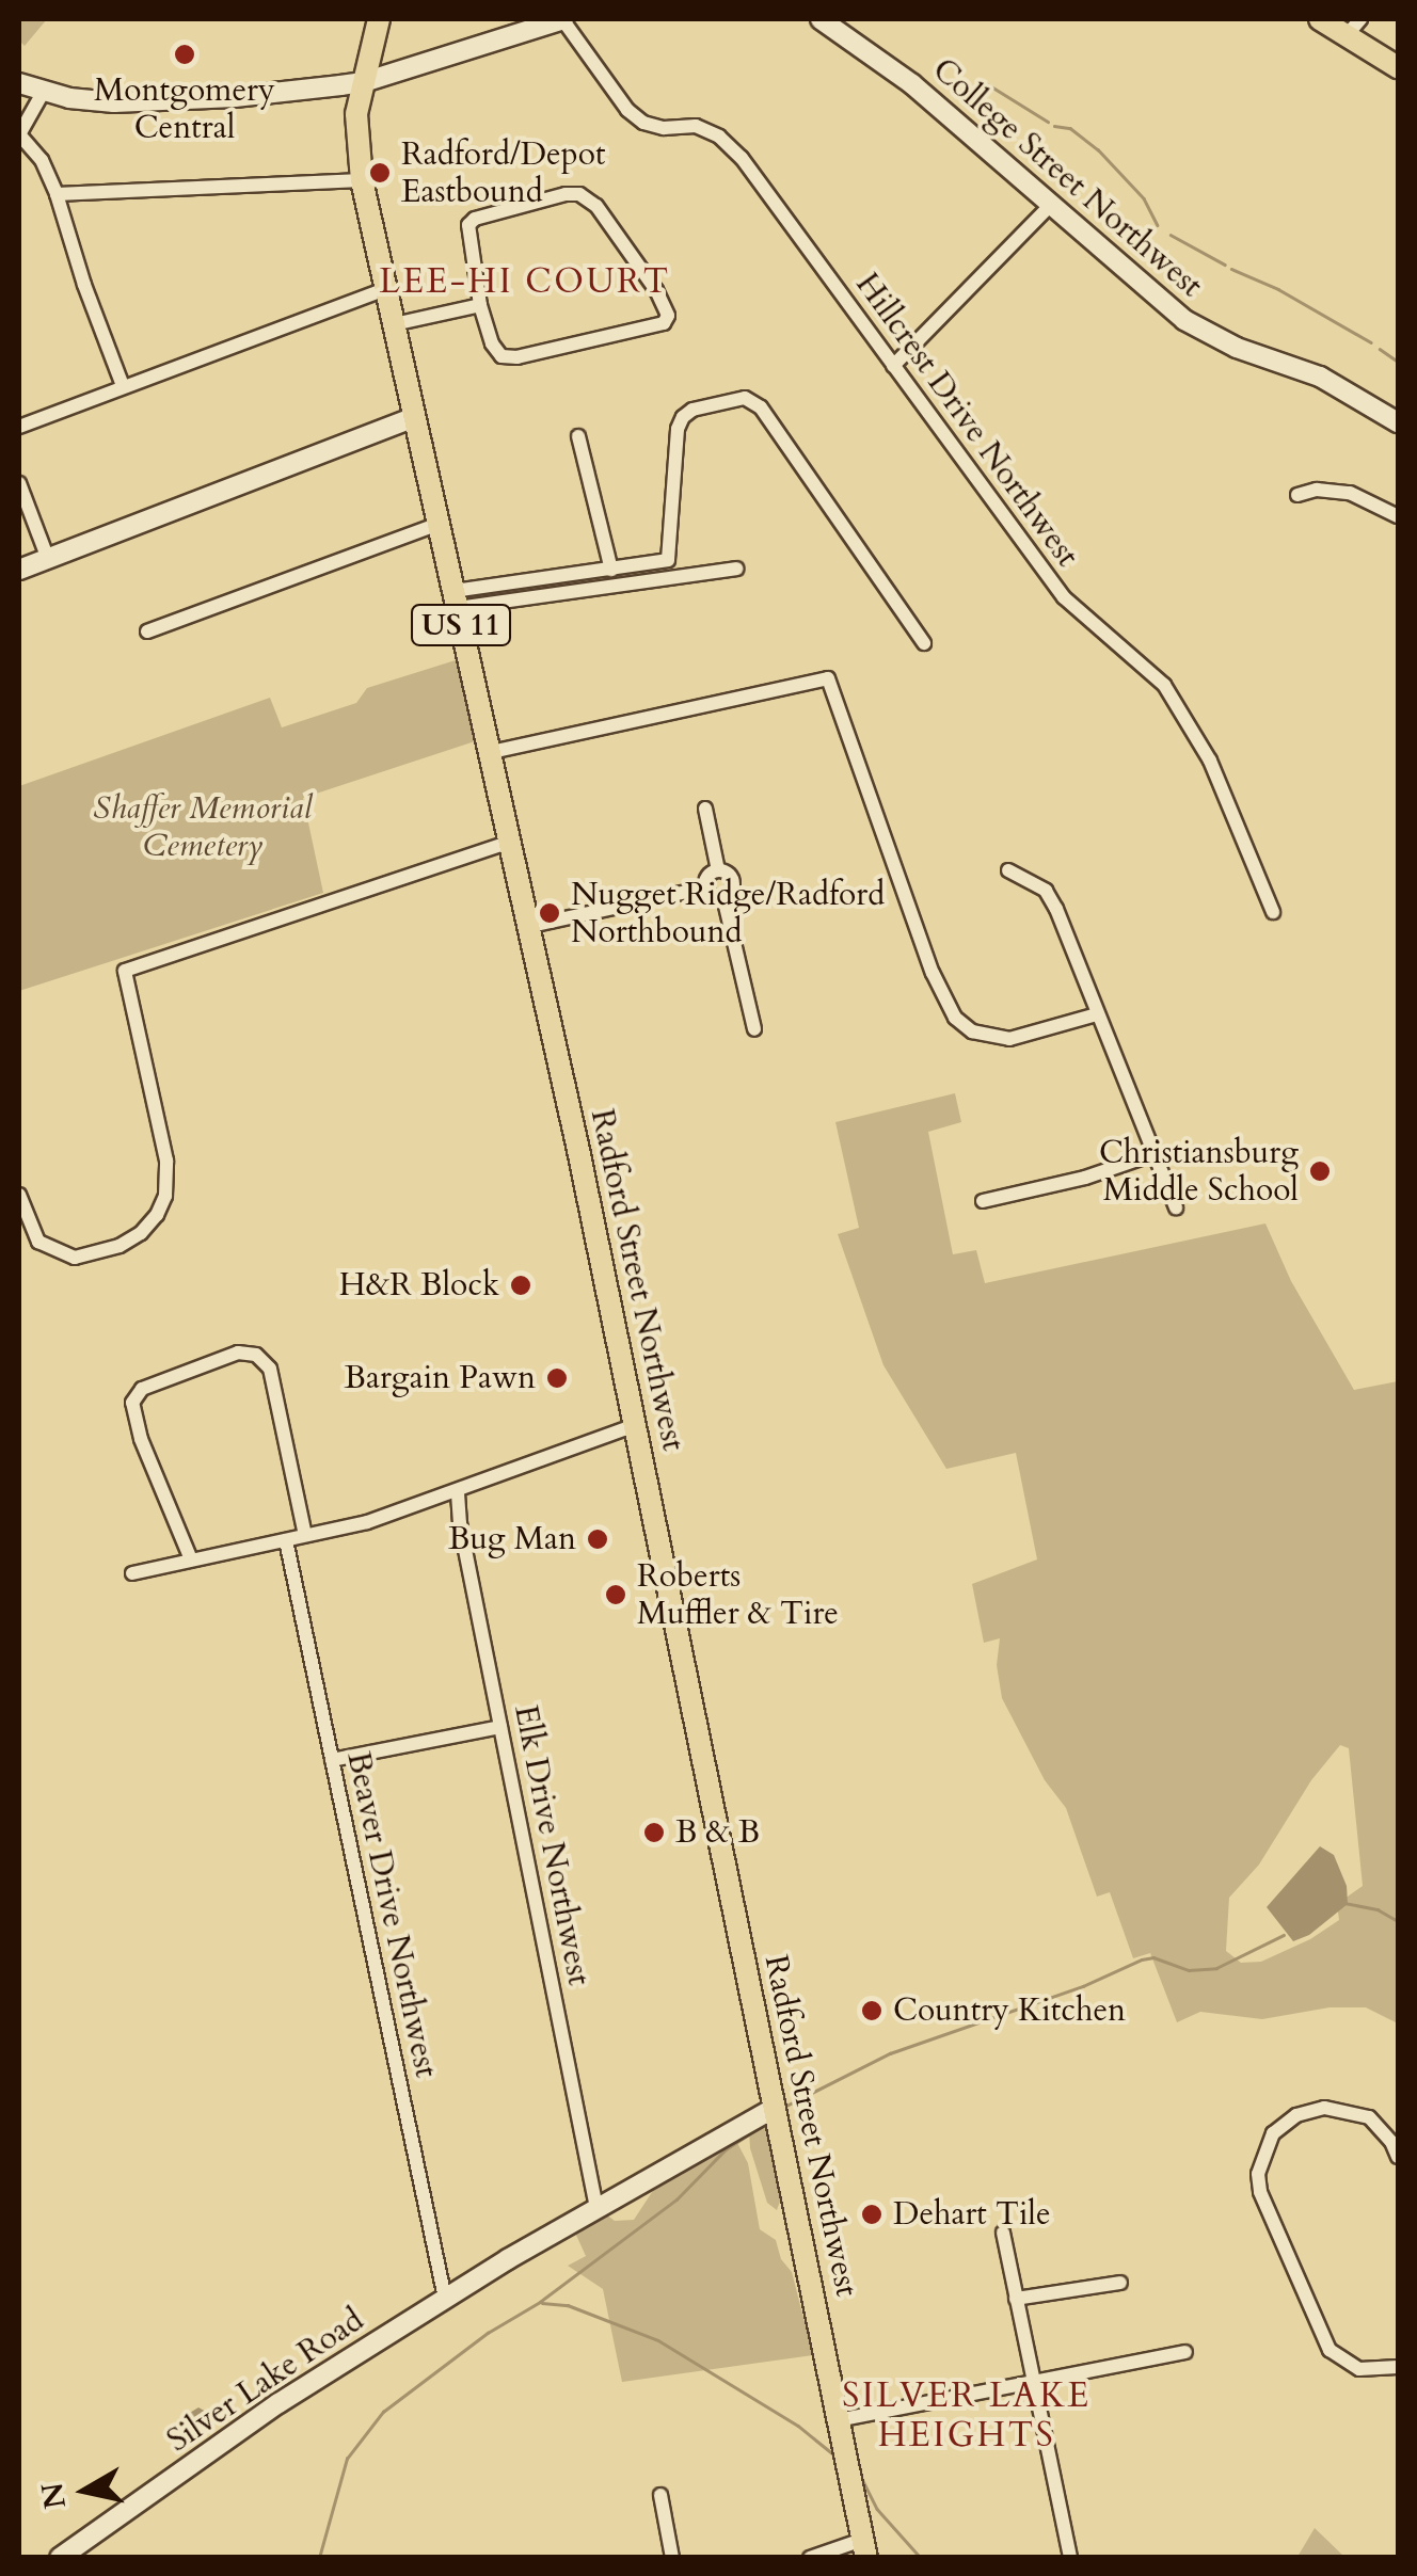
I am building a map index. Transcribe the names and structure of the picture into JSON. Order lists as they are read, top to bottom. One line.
{"streets":{"main road":["US 11","Radford Street Northwest"],"street":["College Street Northwest","Hillcrest Drive Northwest","Elk Drive Northwest","Beaver Drive Northwest","Silver Lake Road"]},"crossings":[["Radford Street Northwest","Silver Lake Road"],["Elk Drive Northwest","Silver Lake Road"],["Beaver Drive Northwest","Silver Lake Road"]],"districts":["LEE-HI COURT","SILVER LAKE HEIGHTS"],"parks":["Shaffer Memorial Cemetery"],"places":["Montgomery Central","Radford/Depot Eastbound","Nugget Ridge/Radford Northbound","Christiansburg Middle School","H&R Block","Bargain Pawn","Bug Man","Roberts Muffler & Tire","B & B","Country Kitchen","Dehart Tile"],"north":"left"}
